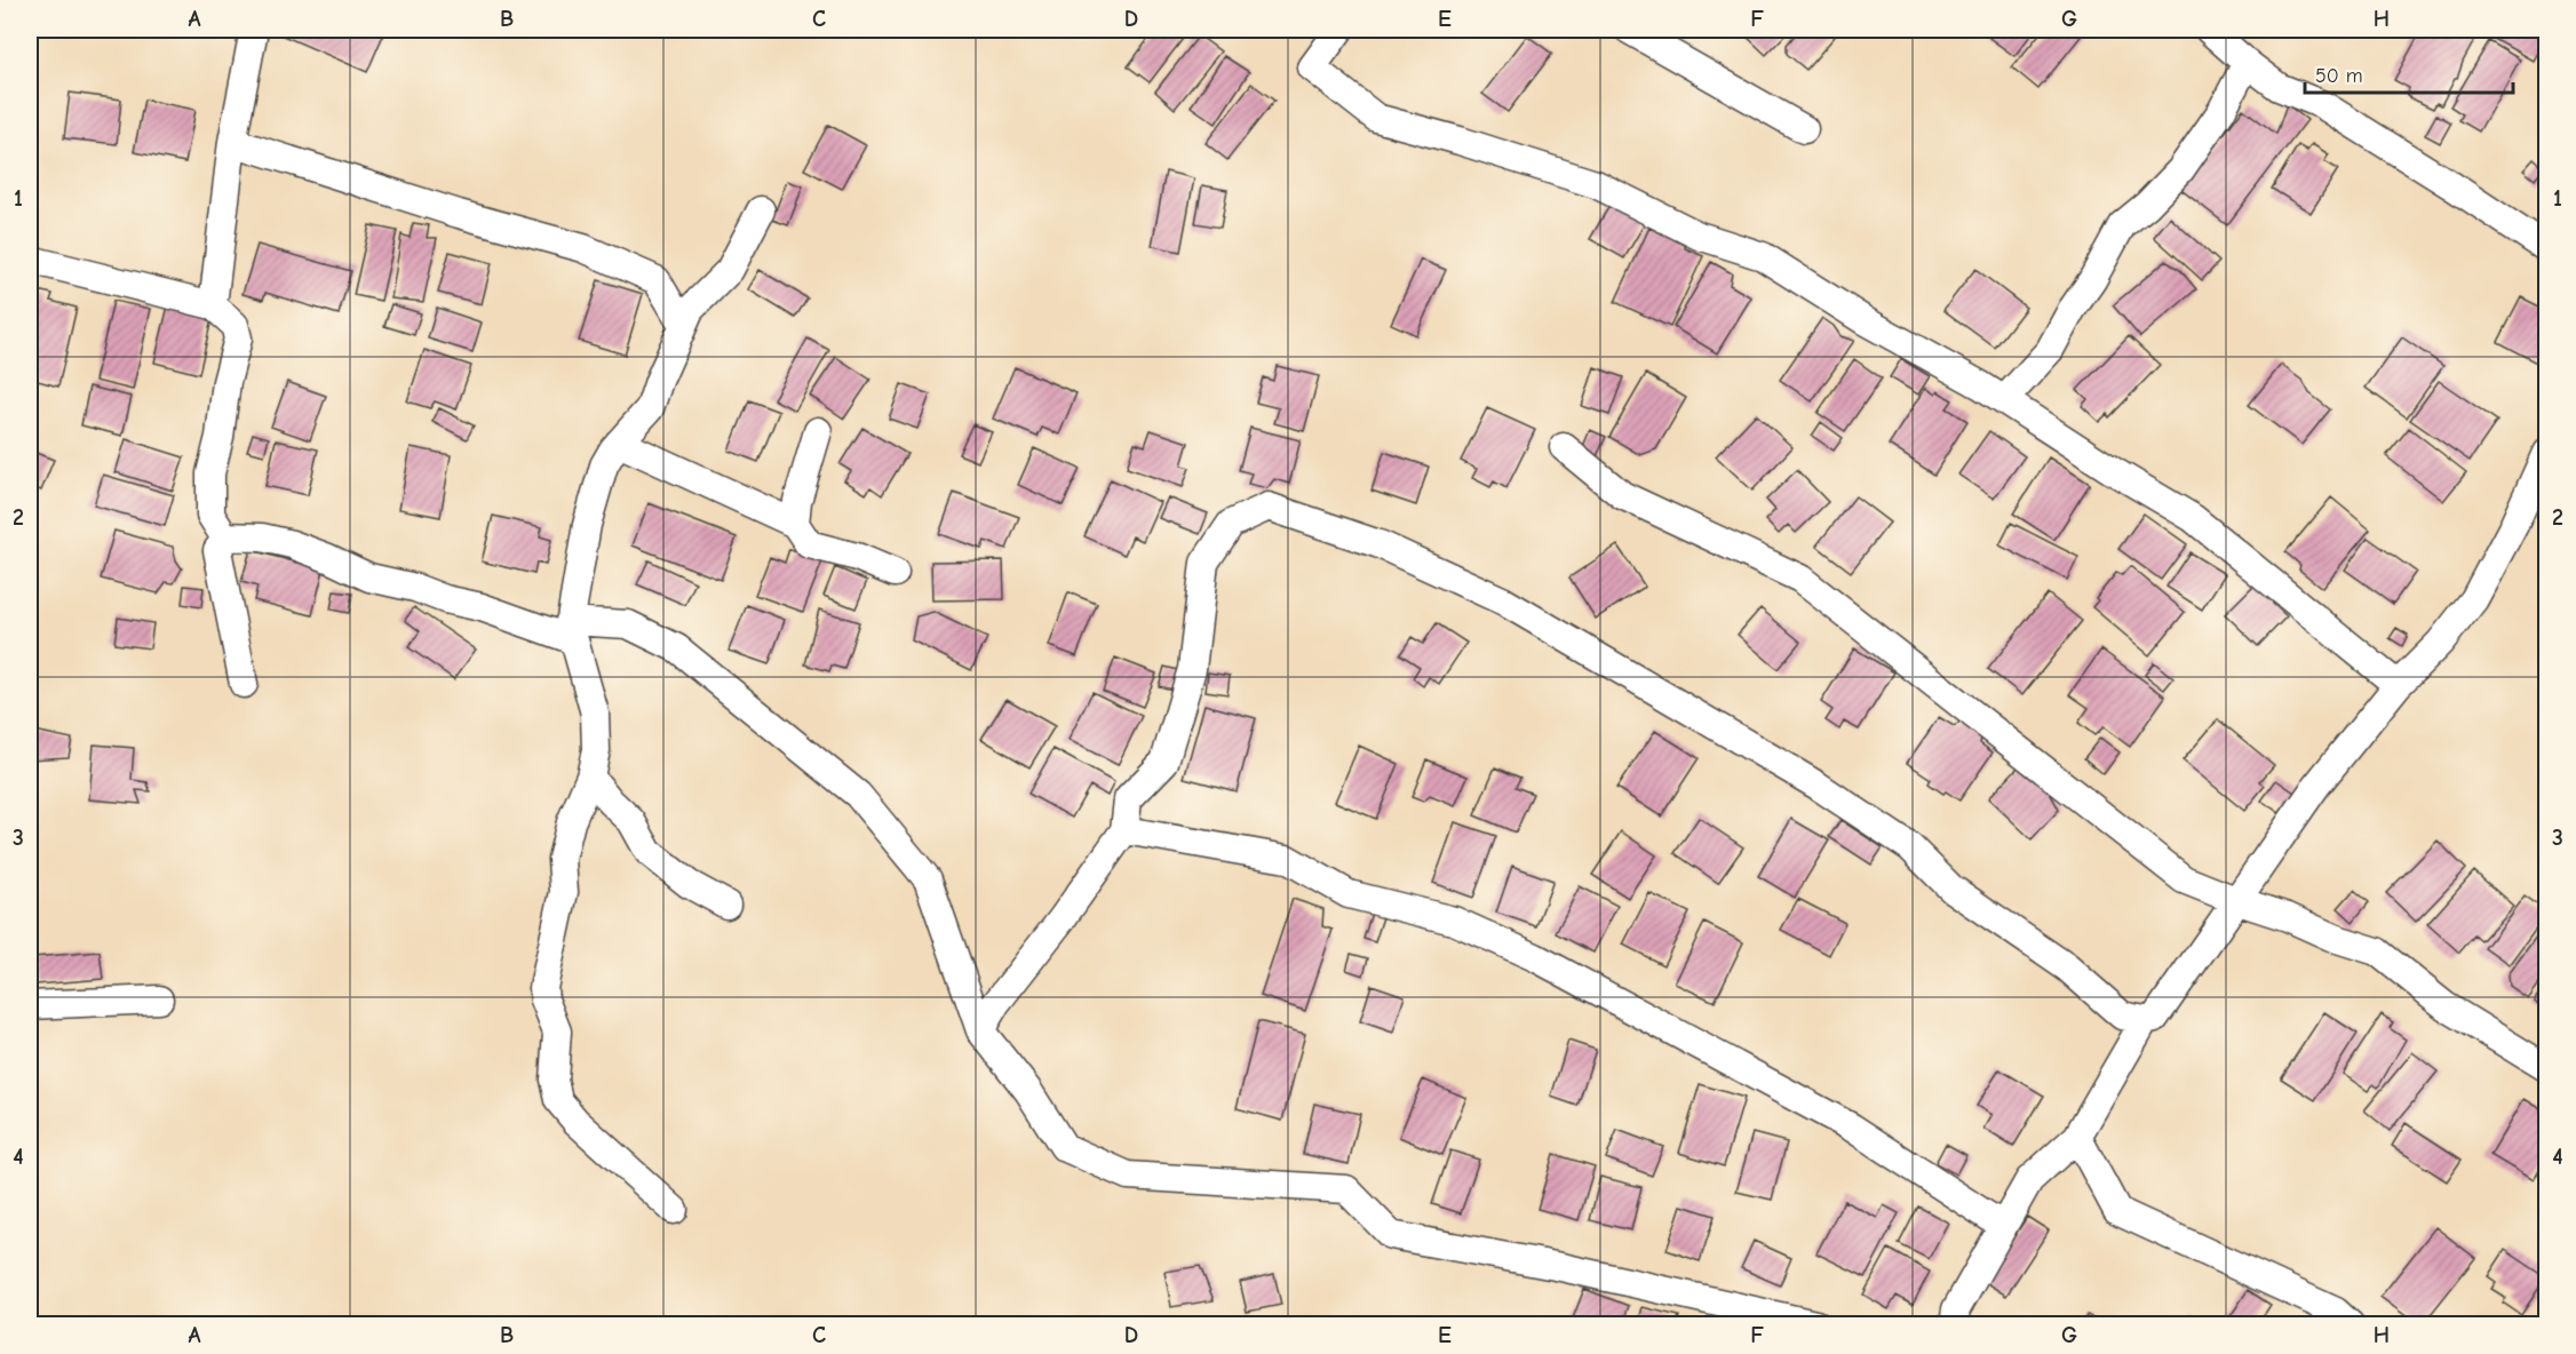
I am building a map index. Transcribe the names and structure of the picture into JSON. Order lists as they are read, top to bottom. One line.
{"scale_bar":"50 m","grid":{"columns":["A","B","C","D","E","F","G","H"],"rows":["1","2","3","4"]}}
